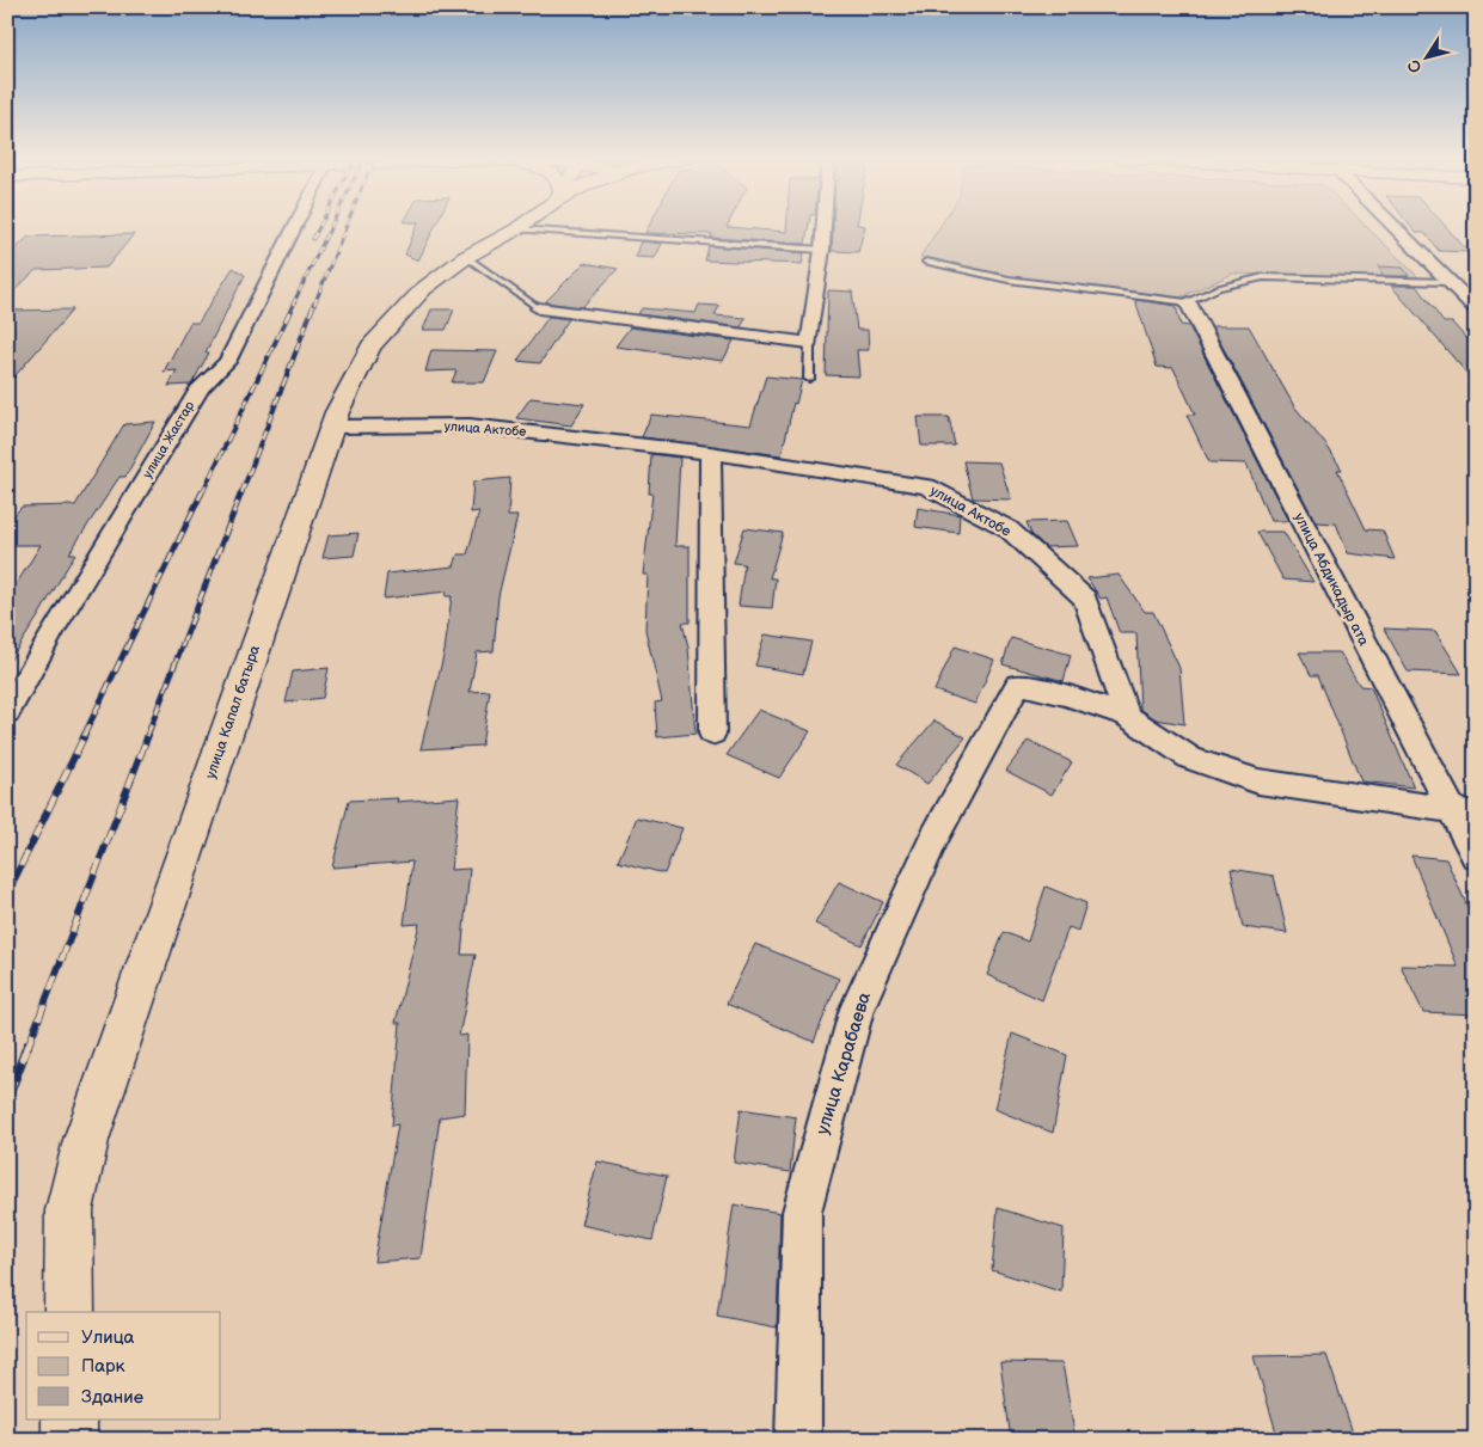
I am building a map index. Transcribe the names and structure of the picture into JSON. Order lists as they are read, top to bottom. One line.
{"streets":{"main road":["улица Капал батыра"],"street":["улица Актобе","улица Жастар","улица Абдикадыр ата","улица Карабаева"]},"crossings":[["улица Актобе","улица Капал батыра"],["улица Актобе","улица Карабаева"]],"legend":["Улица","Парк","Здание"],"north":"bottom left"}
